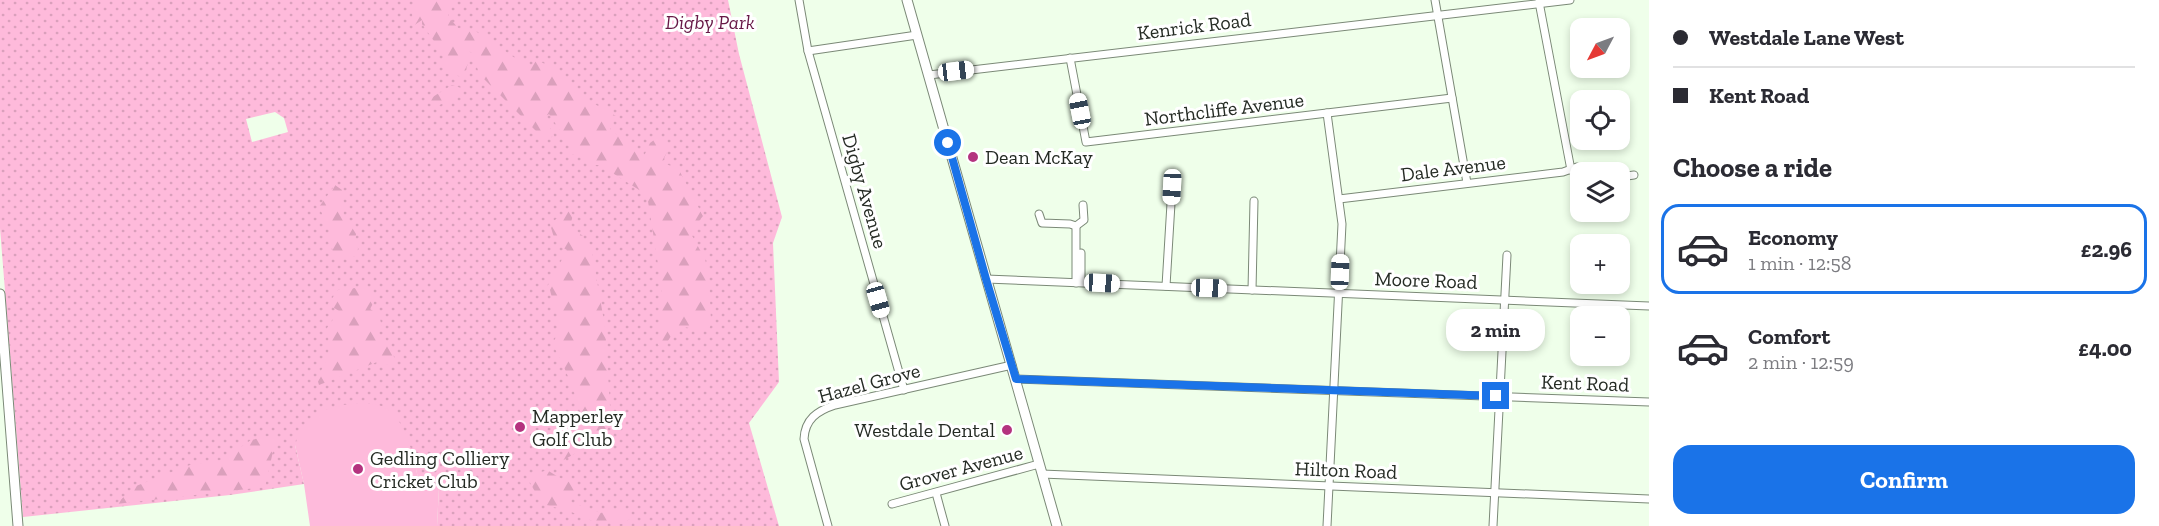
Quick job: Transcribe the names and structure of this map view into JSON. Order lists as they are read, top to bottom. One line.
{"streets":{"street":["Kenrick Road","Northcliffe Avenue","Dale Avenue","Digby Avenue","Moore Road","Hazel Grove","Kent Road","Grover Avenue","Hilton Road"]},"crossings":[["Kenrick Road","Northcliffe Avenue"],["Digby Avenue","Hazel Grove"],["Grover Avenue","Hilton Road"]],"parks":["Digby Park"],"places":["Dean McKay","Mapperley Golf Club","Westdale Dental","Gedling Colliery Cricket Club"],"north":"bottom left","page":{"banner":["Westdale Lane West","Kent Road"],"map_buttons":["+","−"],"heading":"Choose a ride","list":[{"name":"Economy","note":"1 min · 12:58","value":"£2.96"},{"name":"Comfort","note":"2 min · 12:59","value":"£4.00"}],"bubble":"2 min","buttons":"Confirm"}}
